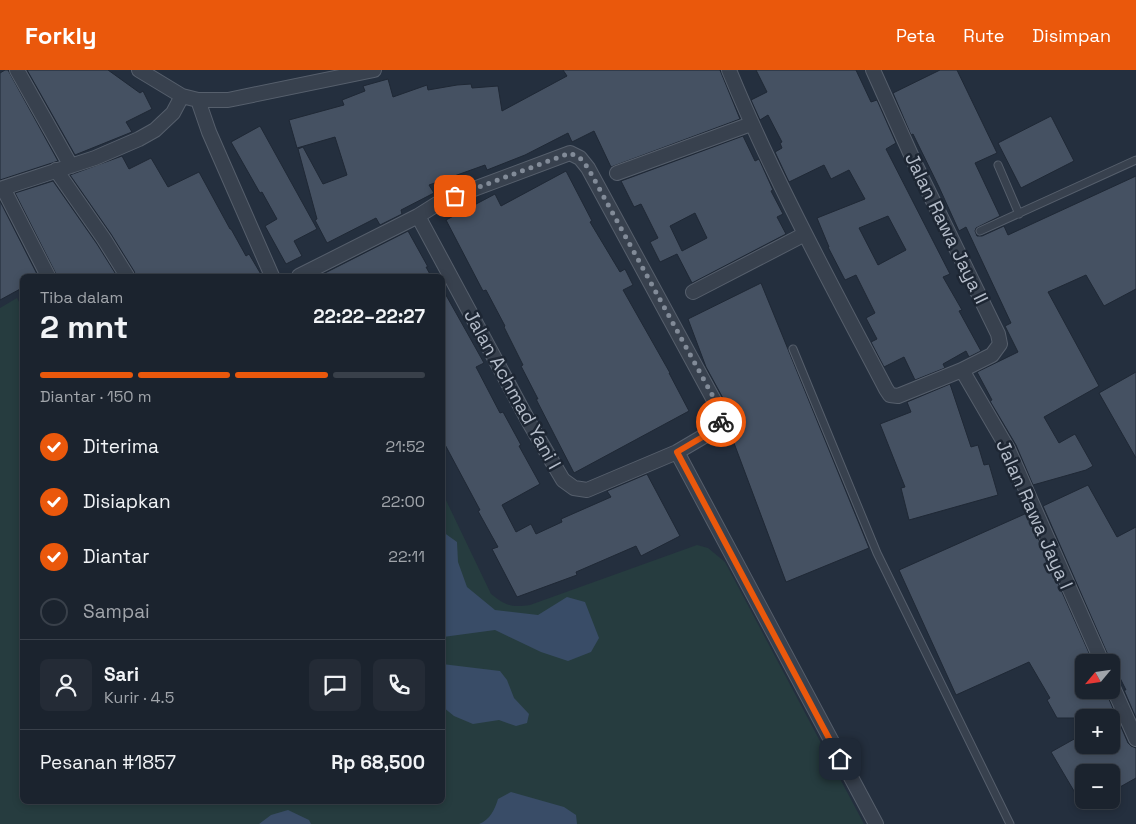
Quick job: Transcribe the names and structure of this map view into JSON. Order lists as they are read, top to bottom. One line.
{"streets":{"street":["Jalan Rawa Jaya II","Jalan Achmad Yani I","Jalan Rawa Jaya I"]},"crossings":[["Jalan Rawa Jaya II","Jalan Rawa Jaya I"]],"north":"bottom left","page":{"header":"Forkly","nav":["Peta","Rute","Disimpan"],"heading":["2 mnt","Tiba dalam","22:22–22:27"],"panel":["Sari","Kurir · 4.5","Pesanan #1857","Rp 68,500"],"bar":"Diantar · 150 m","list":[["Diterima","21:52"],["Disiapkan","22:00"],["Diantar","22:11"],"Sampai"],"map_buttons":["+","−"]}}
